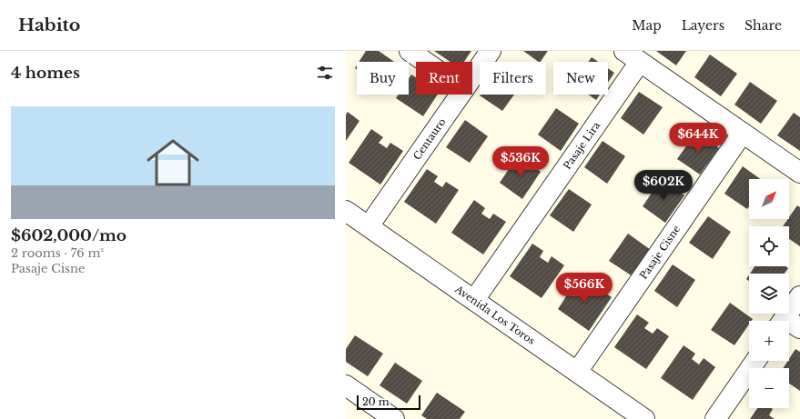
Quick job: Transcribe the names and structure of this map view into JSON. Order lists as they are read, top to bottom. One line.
{"streets":{"street":["Centauro","Pasaje Lira","Pasaje Cisne","Avenida Los Toros"]},"crossings":[["Centauro","Avenida Los Toros"],["Pasaje Lira","Avenida Los Toros"],["Pasaje Cisne","Avenida Los Toros"]],"scale_bar":"20 m","north":"top right","page":{"header":"Habito","nav":["Map","Layers","Share"],"heading":"4 homes","chip":["Buy","Rent","Filters","New"],"list":[{"name":"$602,000/mo","note":"2 rooms · 76 m² · Pasaje Cisne"}],"price":["$644K","$536K","$602K","$566K"],"map_buttons":["+","−"],"scale":"20 m"}}
